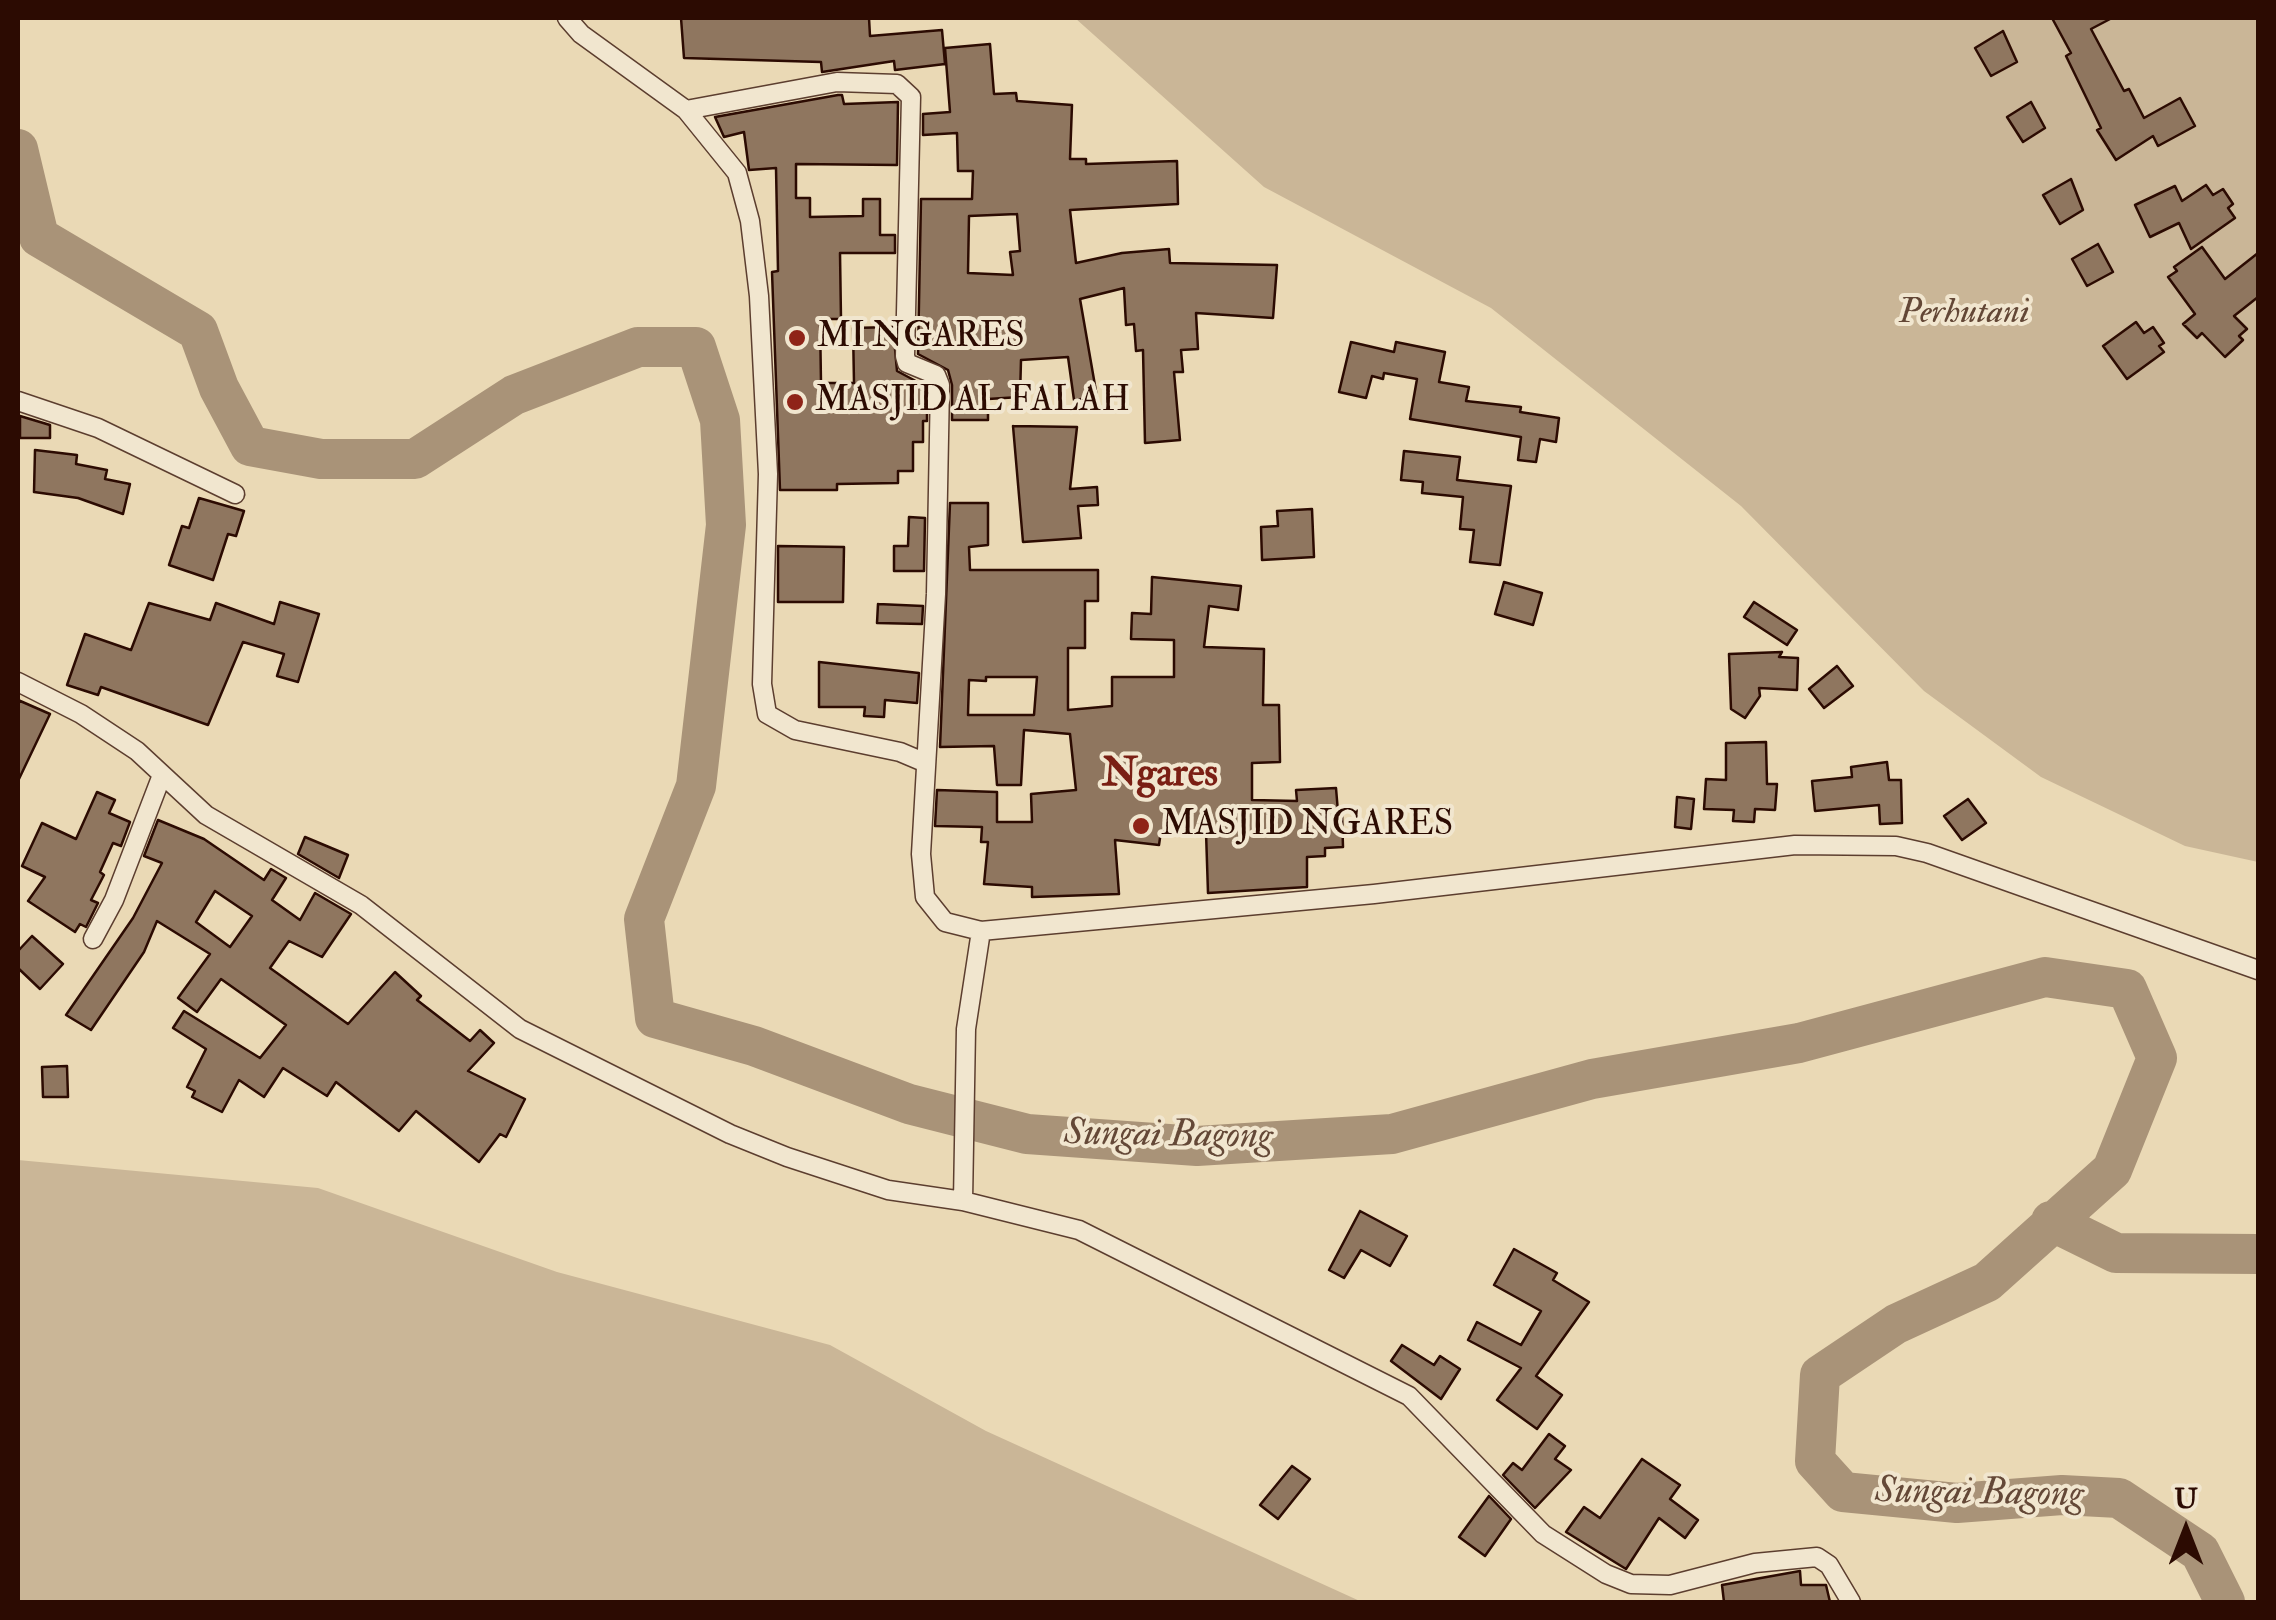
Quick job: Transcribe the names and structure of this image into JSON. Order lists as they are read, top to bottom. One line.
{"districts":["Ngares"],"water":["Sungai Bagong"],"parks":["Perhutani"],"places":["MI NGARES","MASJID AL FALAH","MASJID NGARES"],"north":"top"}
